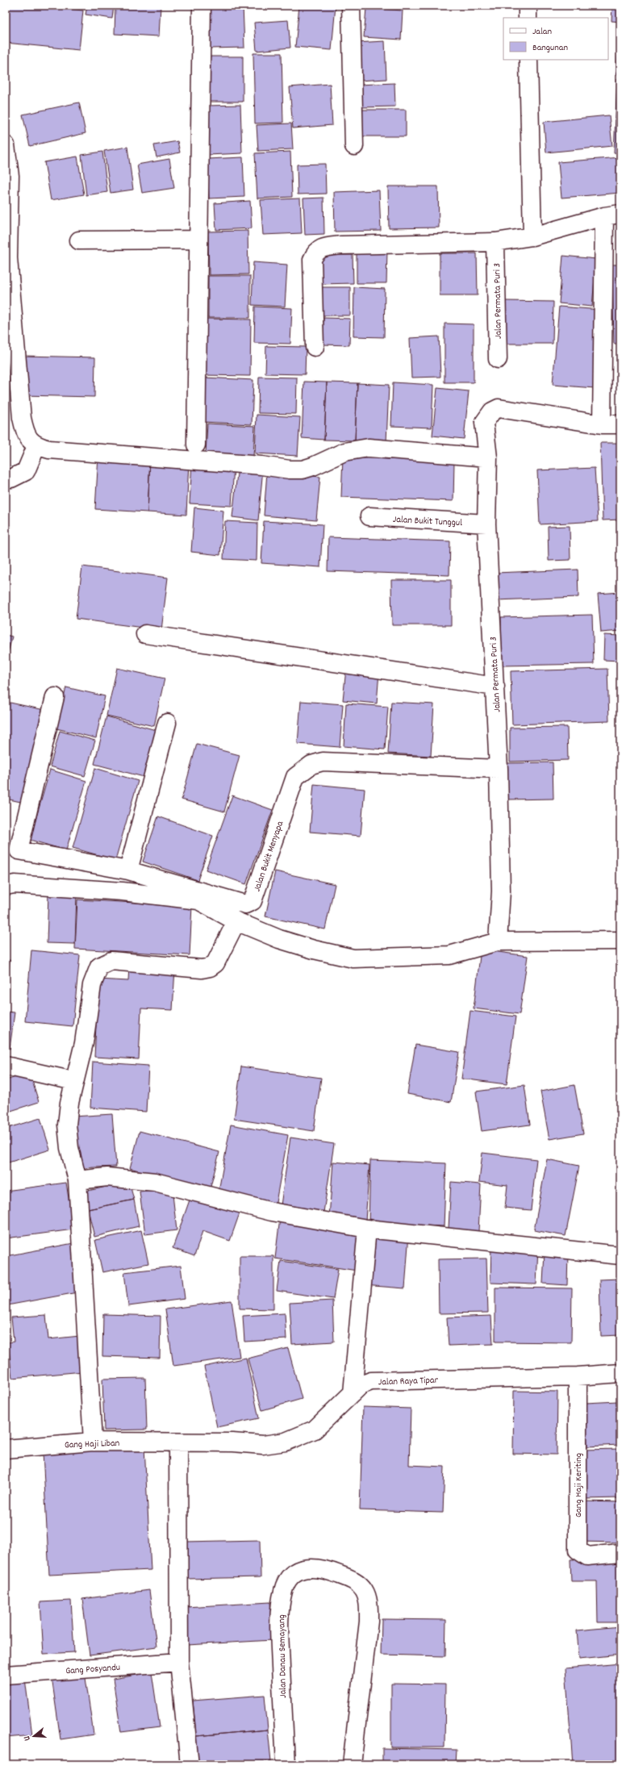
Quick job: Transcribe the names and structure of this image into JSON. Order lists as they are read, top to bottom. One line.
{"streets":{"street":["Jalan Permata Puri 3","Jalan Bukit Tunggul","Jalan Bukit Menyapa","Jalan Raya Tipar","Gang Haji Liban","Gang Haji Keriting","Jalan Danau Semayang","Gang Posyandu"]},"crossings":[["Jalan Permata Puri 3","Jalan Bukit Tunggul"],["Jalan Permata Puri 3","Jalan Bukit Menyapa"],["Jalan Raya Tipar","Gang Haji Liban"],["Jalan Raya Tipar","Gang Haji Keriting"]],"legend":["Jalan","Bangunan"],"north":"left"}
